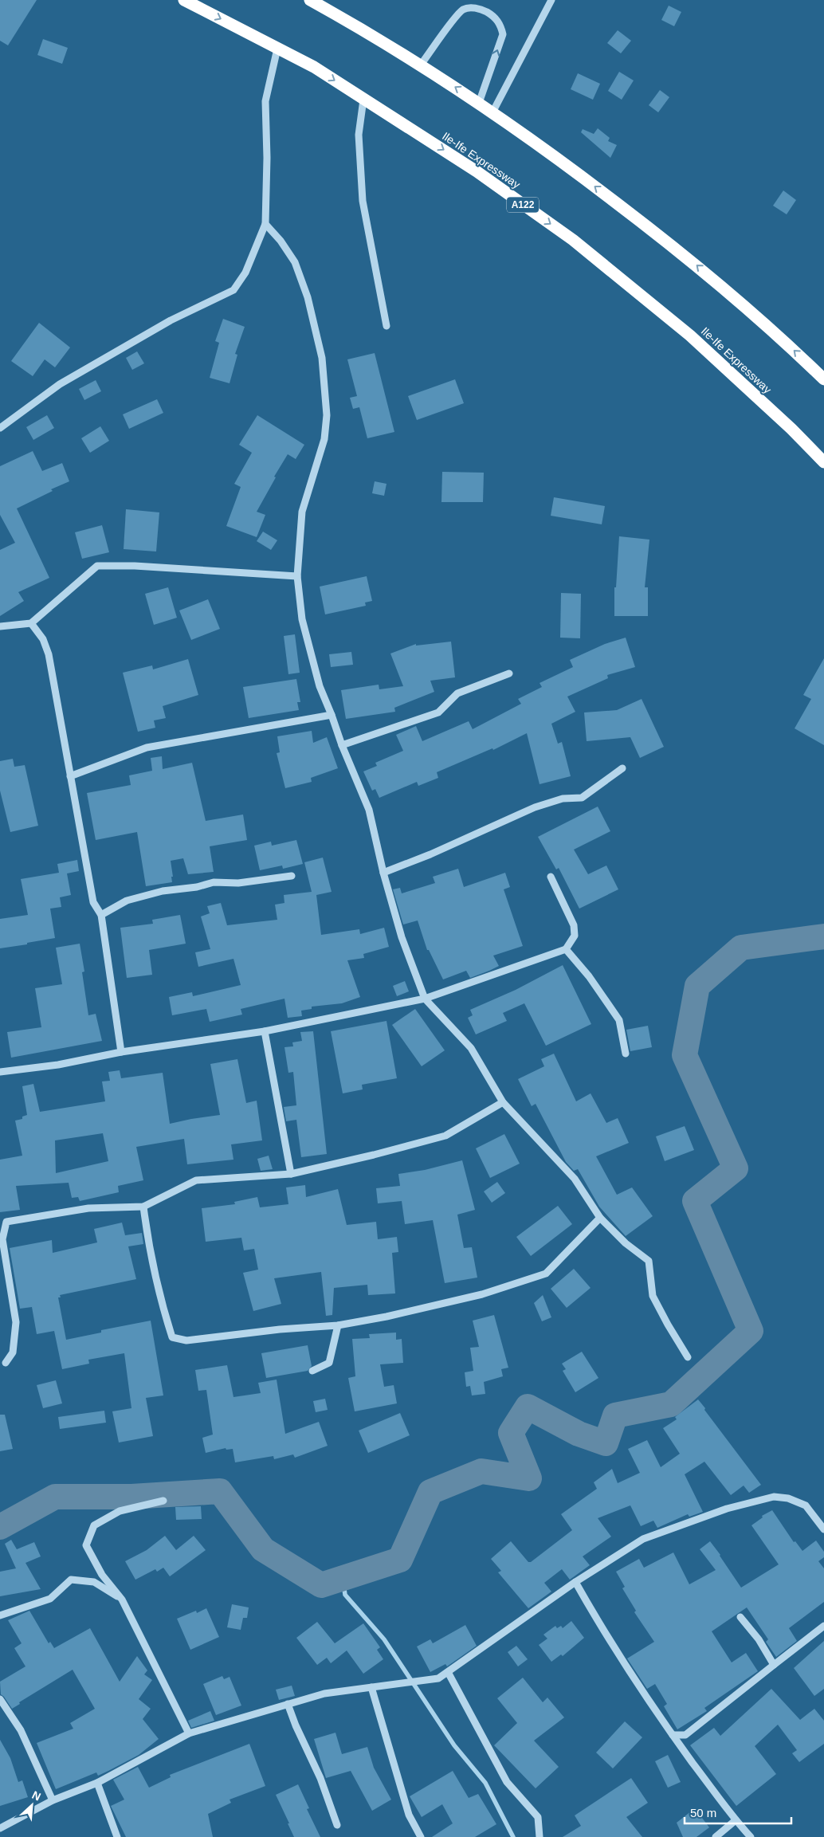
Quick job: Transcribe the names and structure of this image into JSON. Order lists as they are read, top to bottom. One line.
{"streets":{"highway":["Ile-Ife Expressway","A122"]},"scale_bar":"50 m","north":"top right"}
